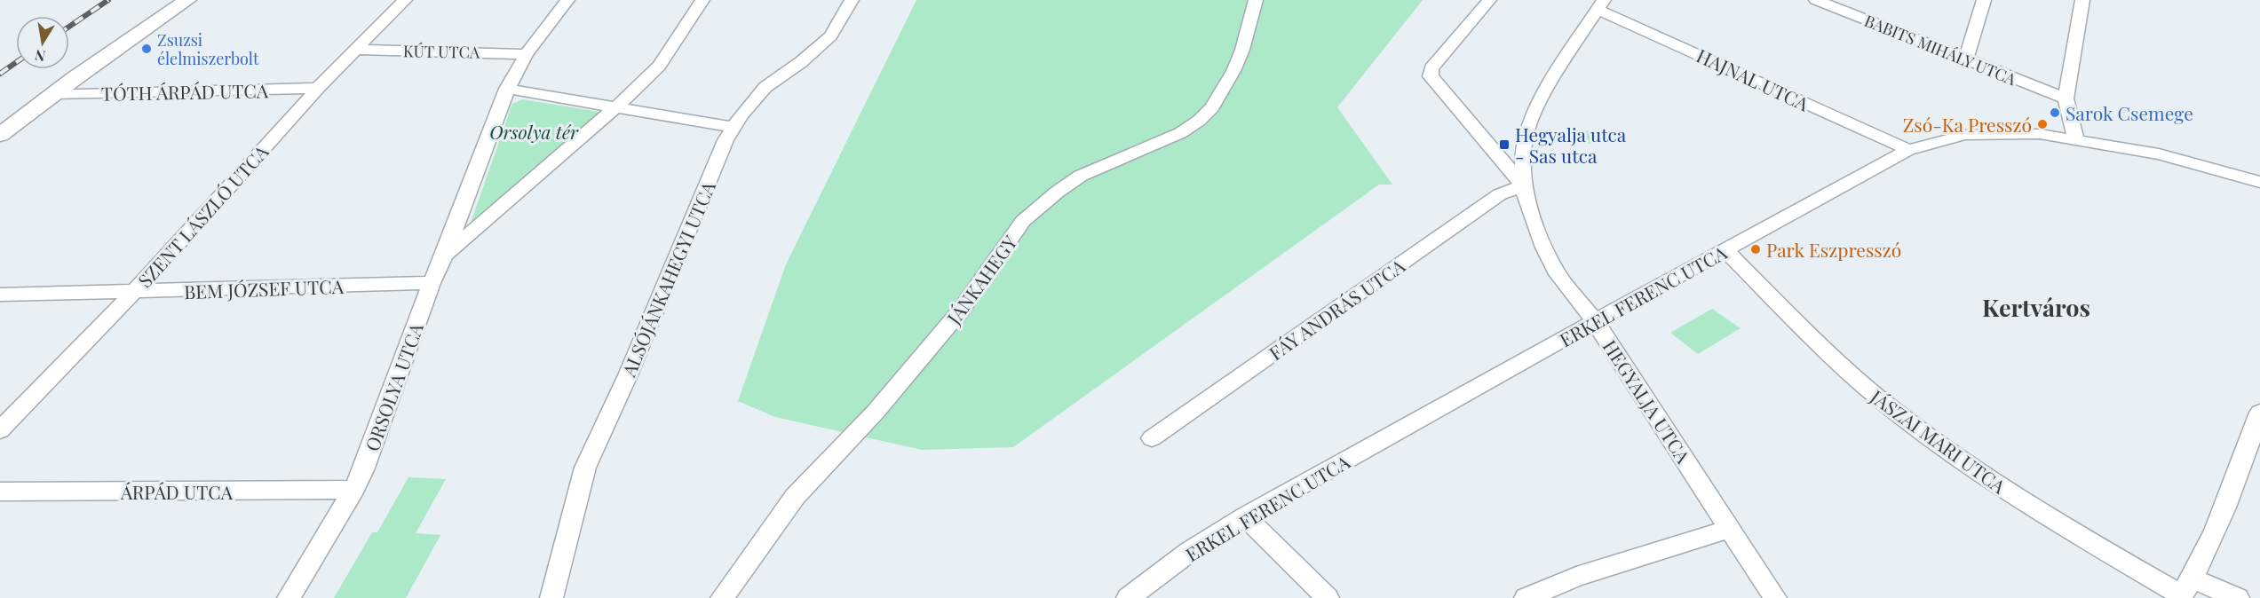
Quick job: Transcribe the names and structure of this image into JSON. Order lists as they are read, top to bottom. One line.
{"streets":{"street":["BABITS MIHÁLY UTCA","KÚT UTCA","HAJNAL UTCA","TÓTH ÁRPÁD UTCA","SZENT LÁSZLÓ UTCA","ALSÓJÁNKAHEGYI UTCA","JÁNKAHEGY","BEM JÓZSEF UTCA","ERKEL FERENC UTCA","FÁY ANDRÁS UTCA","ORSOLYA UTCA","HEGYALJA UTCA","JÁSZAI MARI UTCA","ÁRPÁD UTCA"]},"crossings":[["KÚT UTCA","SZENT LÁSZLÓ UTCA"],["HAJNAL UTCA","ERKEL FERENC UTCA"],["HAJNAL UTCA","HEGYALJA UTCA"],["TÓTH ÁRPÁD UTCA","SZENT LÁSZLÓ UTCA"],["SZENT LÁSZLÓ UTCA","BEM JÓZSEF UTCA"],["BEM JÓZSEF UTCA","ORSOLYA UTCA"],["ERKEL FERENC UTCA","HEGYALJA UTCA"],["ERKEL FERENC UTCA","JÁSZAI MARI UTCA"],["FÁY ANDRÁS UTCA","HEGYALJA UTCA"],["ORSOLYA UTCA","ÁRPÁD UTCA"]],"districts":["Kertváros"],"parks":["Orsolya tér"],"places":{"other":["Zsuzsi élelmiszerbolt","Sarok Csemege","Zsó-Ka Presszó","Park Eszpresszó"],"transit":["Hegyalja utca - Sas utca"]},"north":"bottom"}
